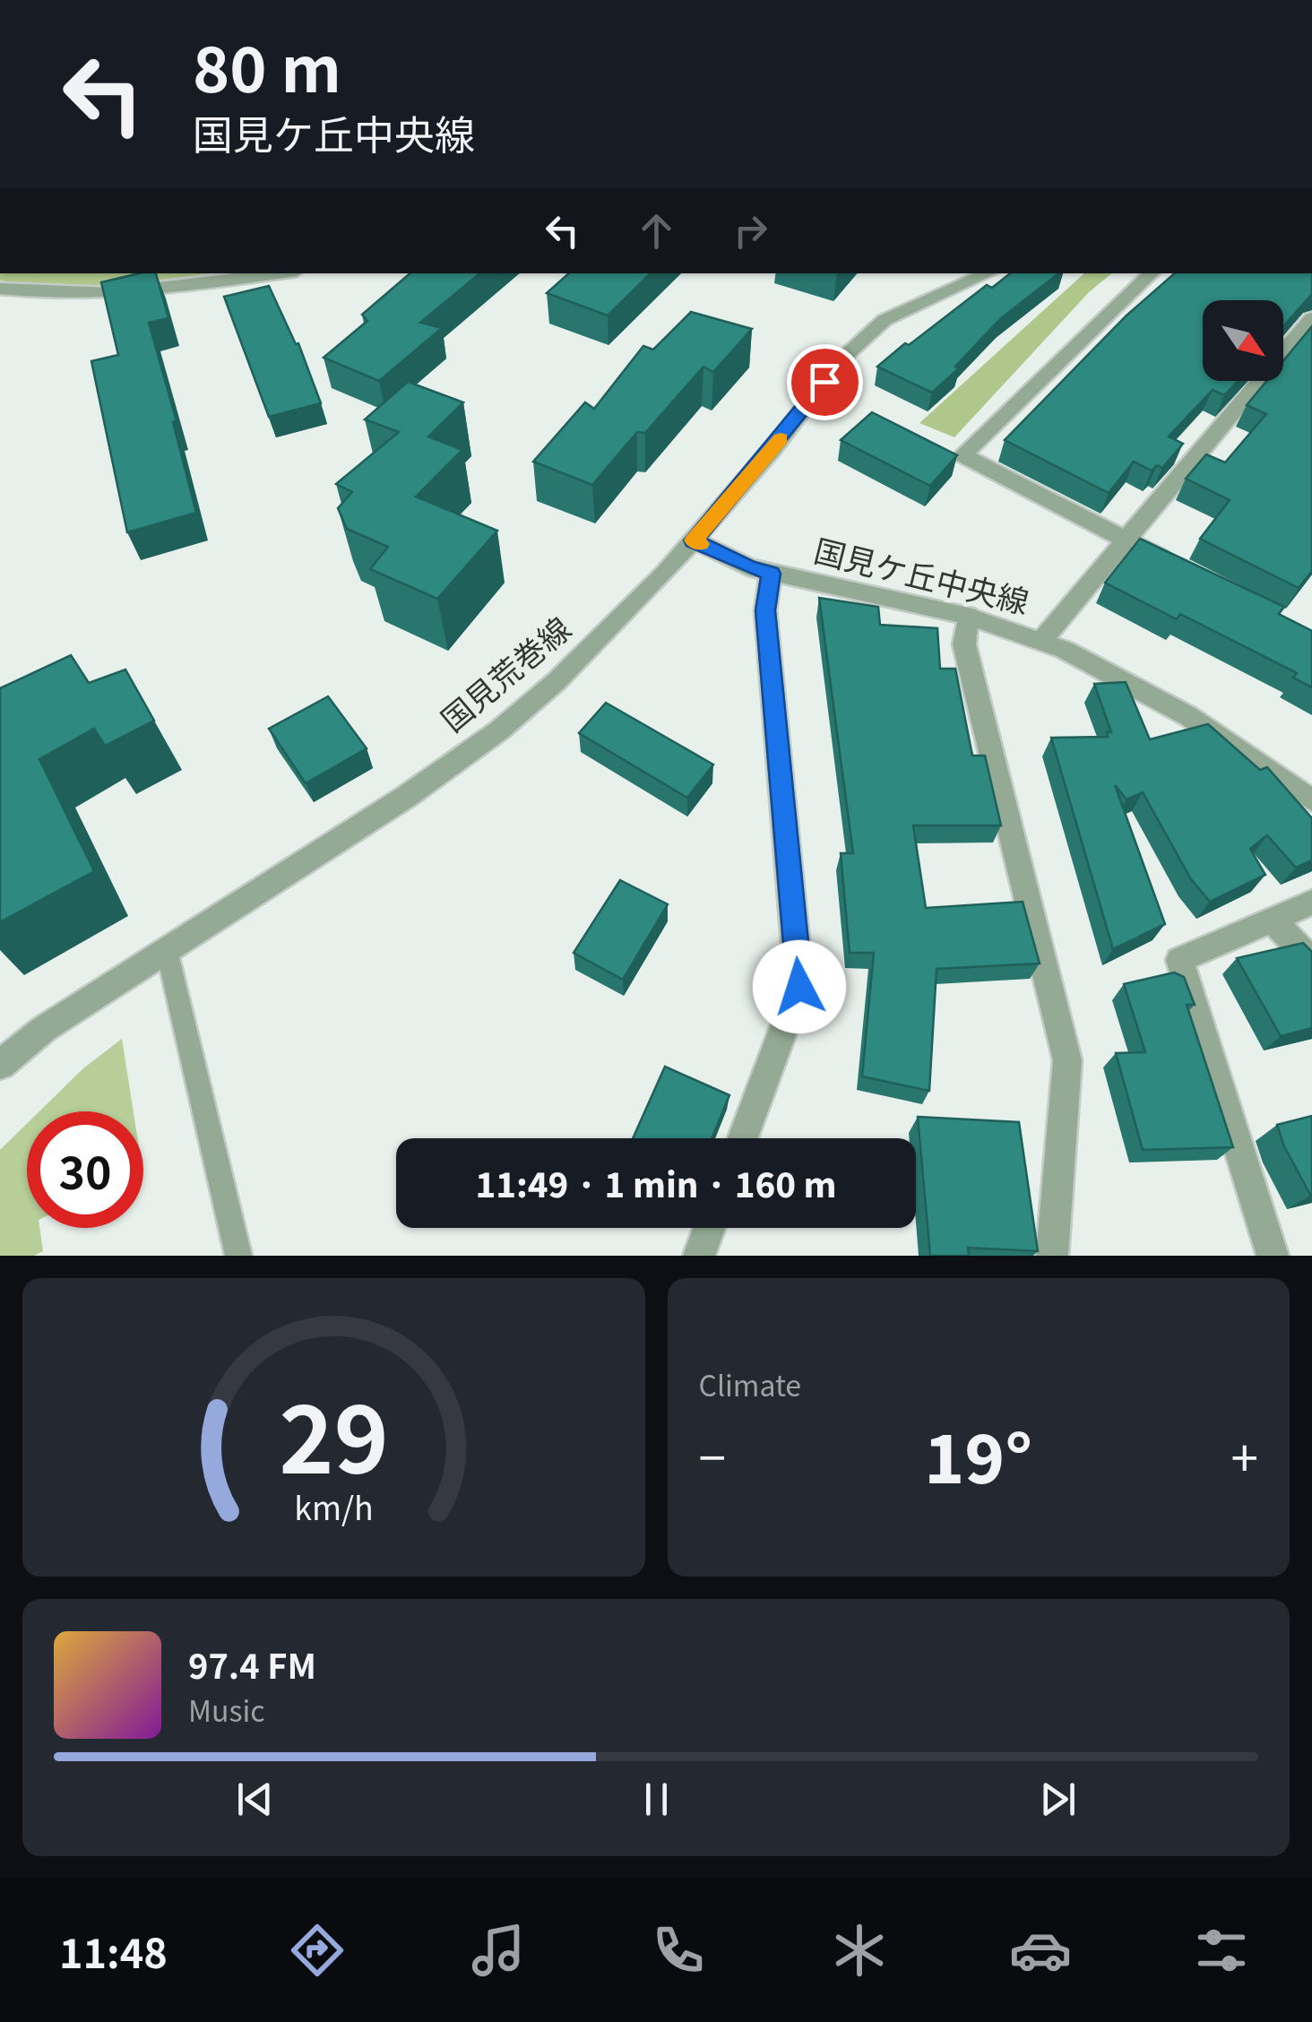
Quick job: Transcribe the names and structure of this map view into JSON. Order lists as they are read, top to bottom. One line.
{"streets":{"street":["国見ケ丘中央線","国見荒巻線"]},"crossings":[["国見ケ丘中央線","国見荒巻線"]],"north":"bottom right","page":{"turn":["80 m","国見ケ丘中央線"],"limit":"30","trip":"11:49 · 1 min · 160 m","tile":"Climate","heat":["−","19°","+"],"song":["97.4 FM","Music"],"tabs":"11:48","gauge":["29","km/h"]}}
